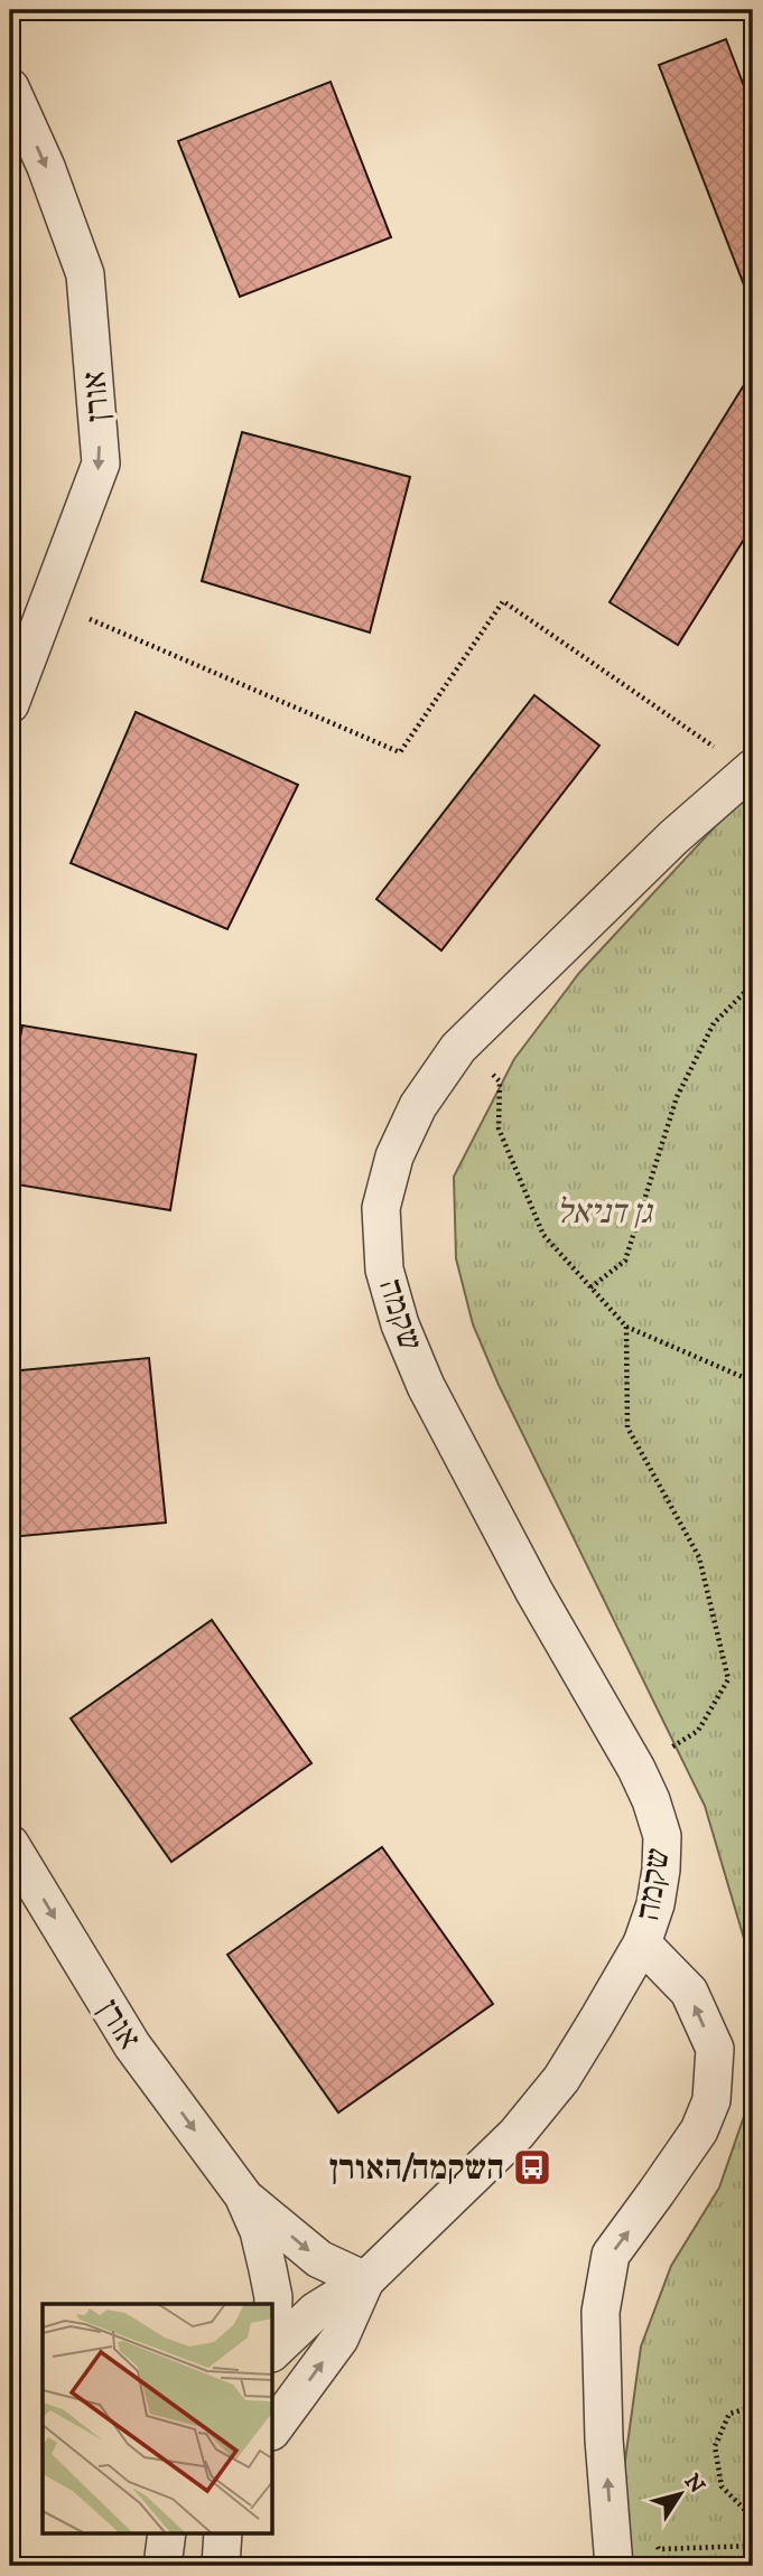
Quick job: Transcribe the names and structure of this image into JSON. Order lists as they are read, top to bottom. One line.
{"streets":{"street":["אורן","שקמה"]},"crossings":[["אורן","שקמה"]],"one_way":["אורן"],"parks":["גן דניאל"],"places":{"bus stop":["השקמה/האורן"]},"north":"top right"}
